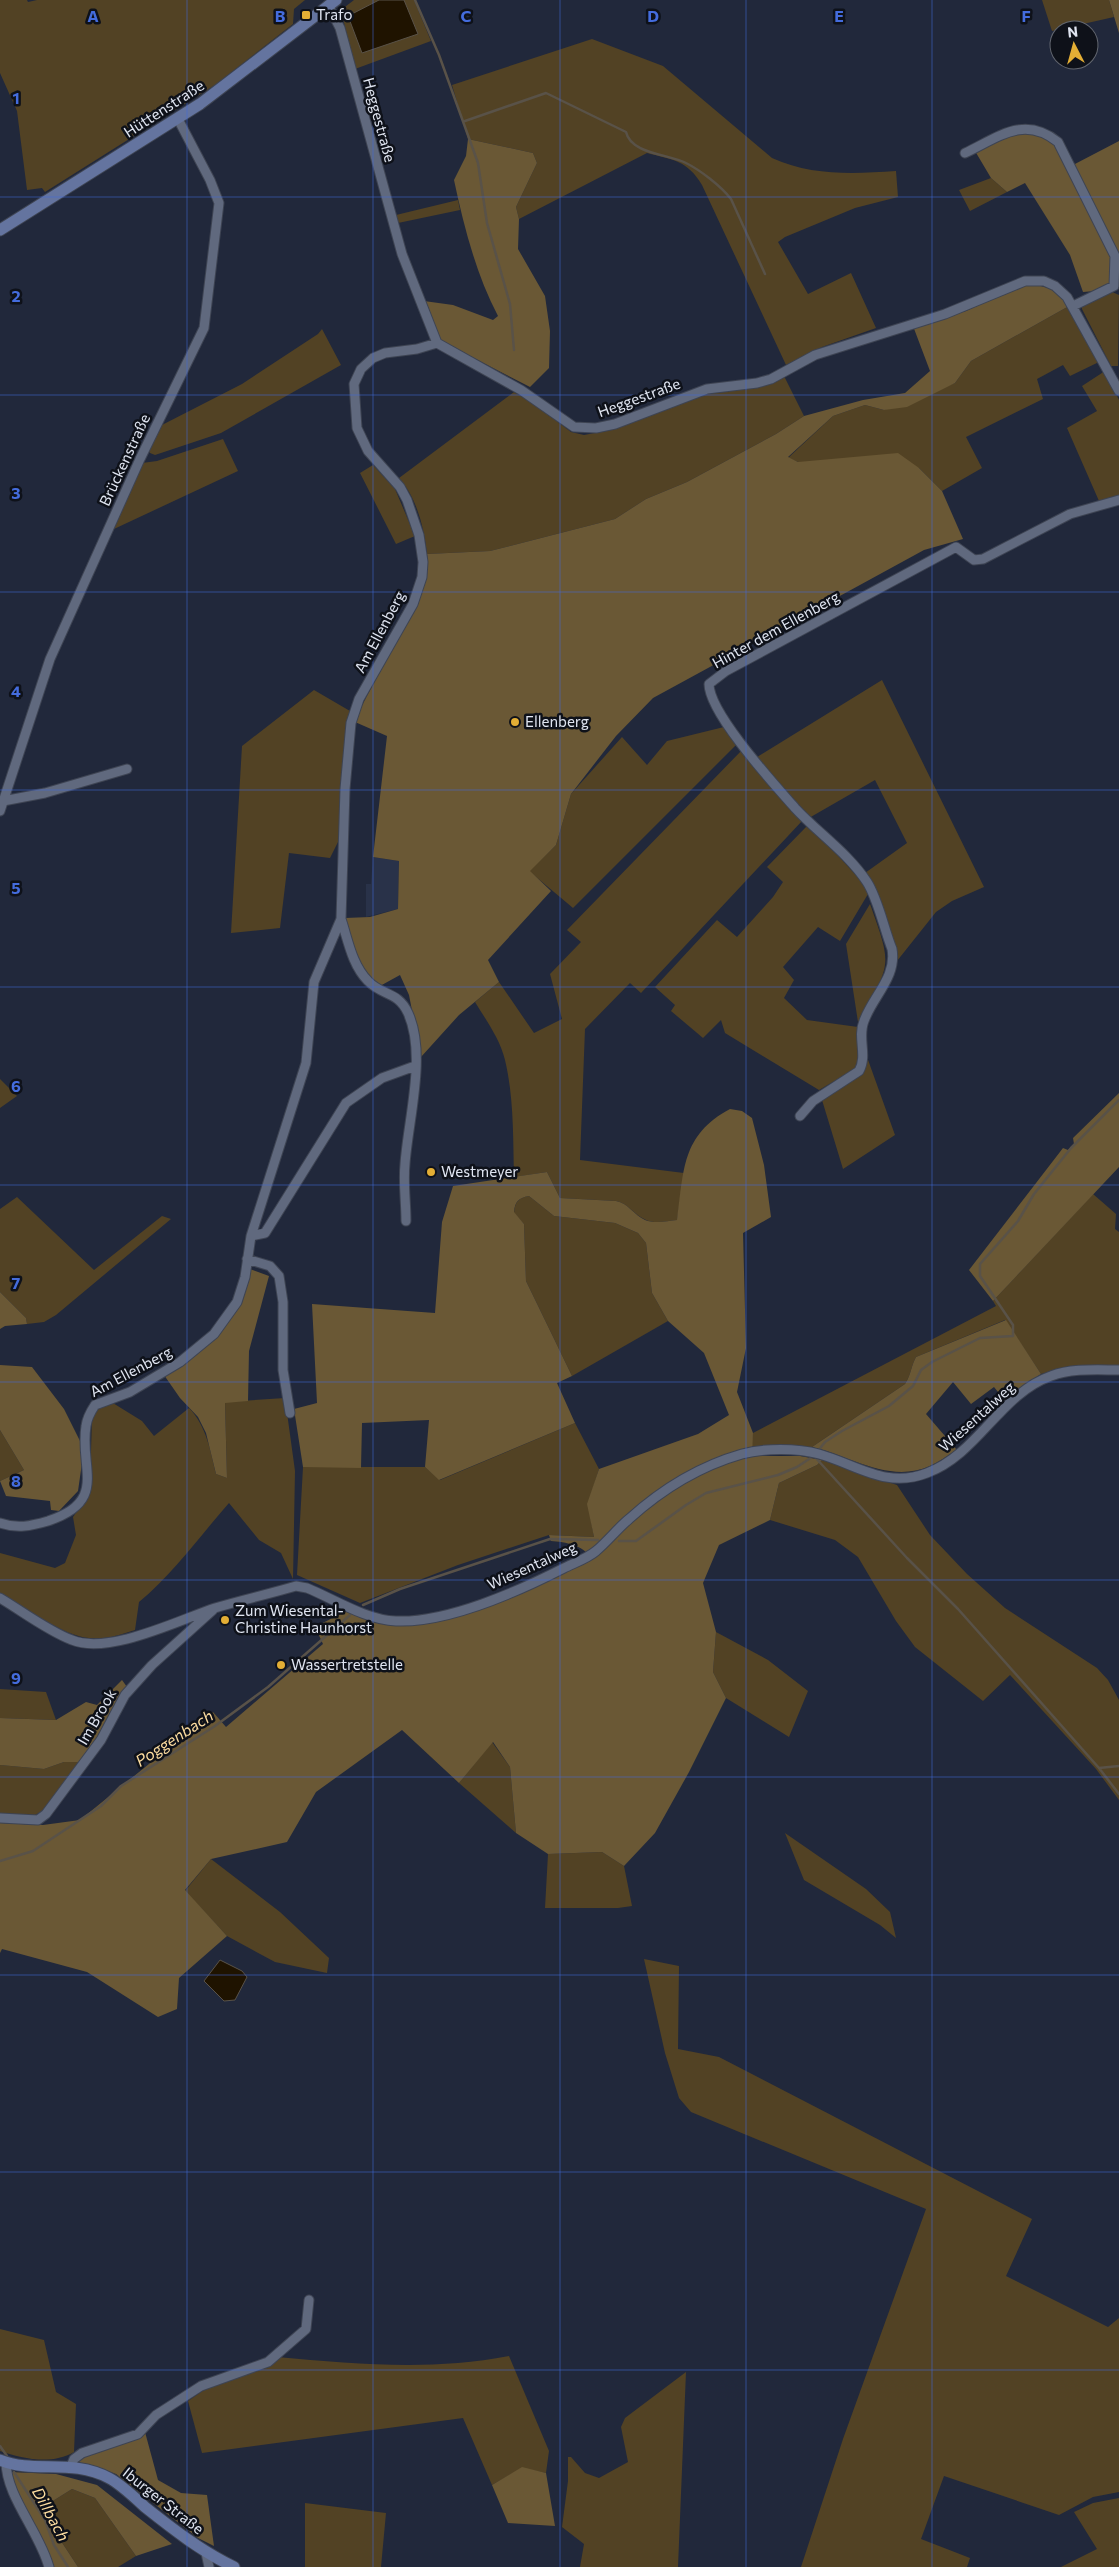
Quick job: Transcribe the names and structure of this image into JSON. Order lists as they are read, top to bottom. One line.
{"streets":{"main road":["Hüttenstraße","Iburger Straße"],"street":["Heggestraße","Brückenstraße","Hinter dem Ellenberg","Am Ellenberg","Wiesentalweg","Im Brook"]},"crossings":[["Hüttenstraße","Heggestraße"],["Hüttenstraße","Brückenstraße"],["Heggestraße","Am Ellenberg"],["Wiesentalweg","Im Brook"]],"water":["Poggenbach","Dillbach"],"places":{"transit":["Trafo"],"other":["Ellenberg","Westmeyer","Zum Wiesental- Christine Haunhorst","Wassertretstelle"]},"north":"top","grid":{"columns":["A","B","C","D","E","F"],"rows":["1","2","3","4","5","6","7","8","9"]}}
